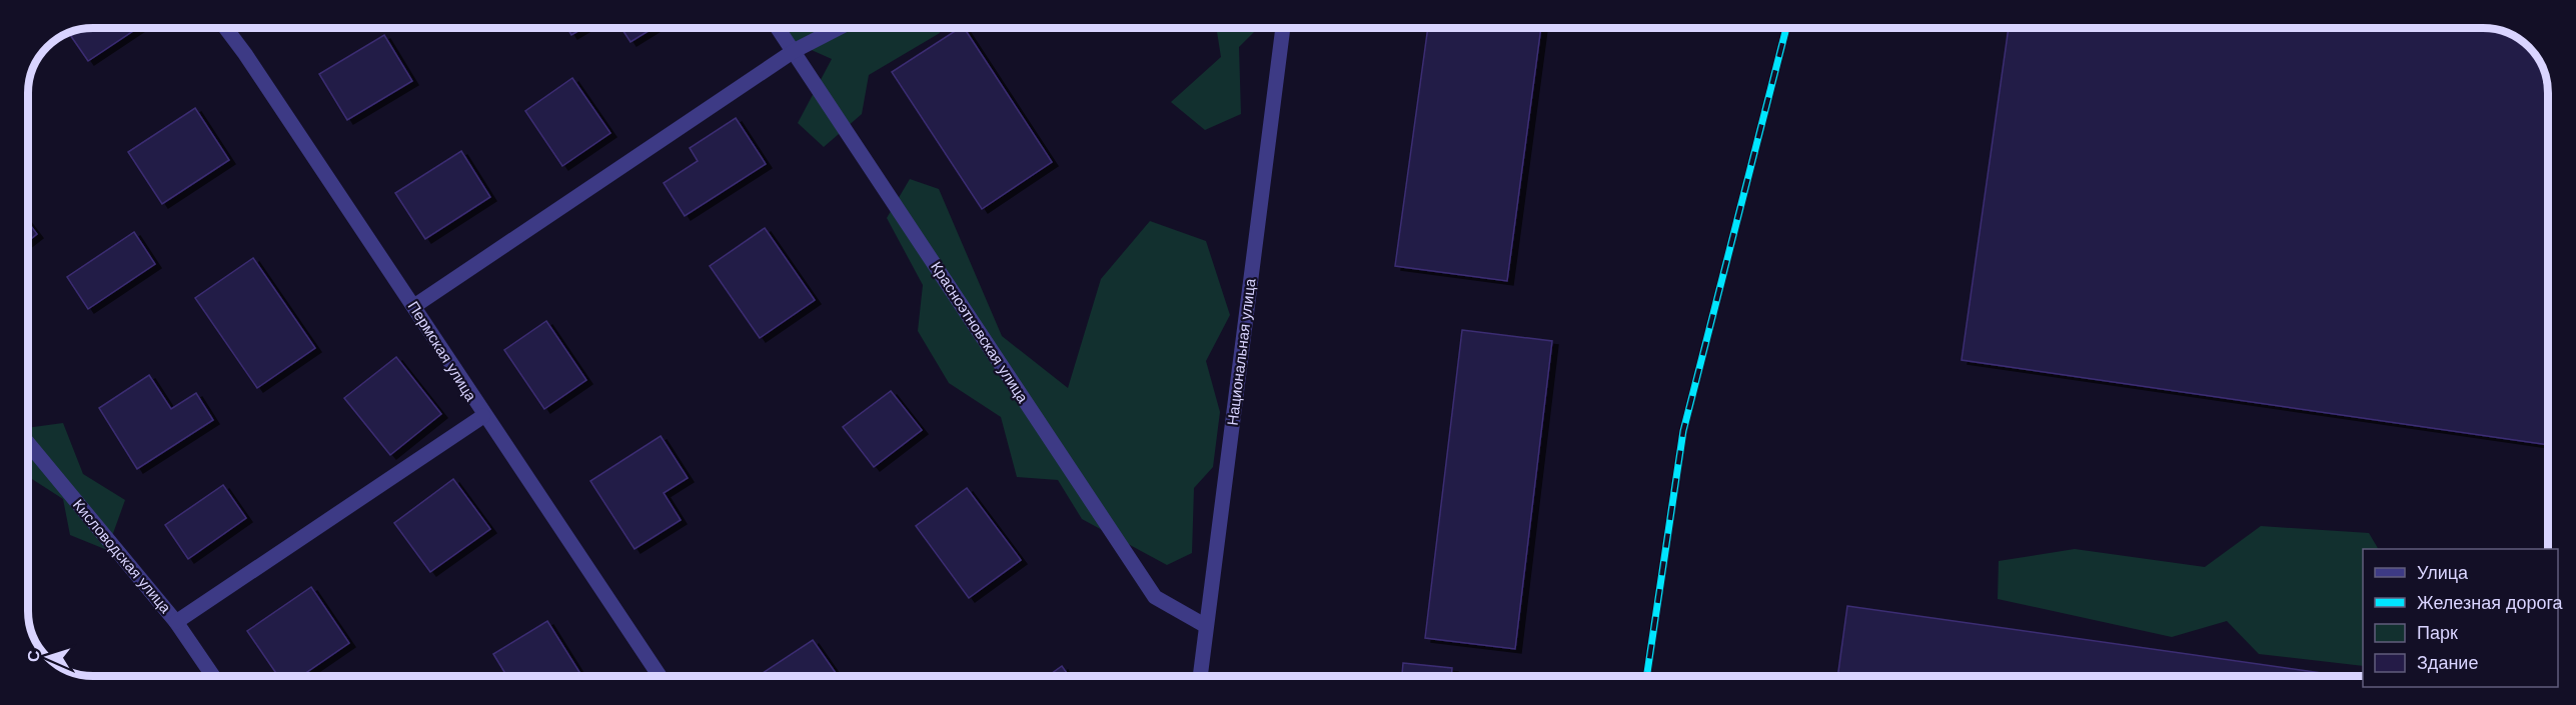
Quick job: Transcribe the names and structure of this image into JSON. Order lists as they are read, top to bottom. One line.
{"streets":{"street":["Красноэтновская улица","Пермская улица","Национальная улица","Кисловодская улица"]},"crossings":[["Красноэтновская улица","Национальная улица"]],"legend":["Улица","Железная дорога","Парк","Здание"],"north":"left"}
